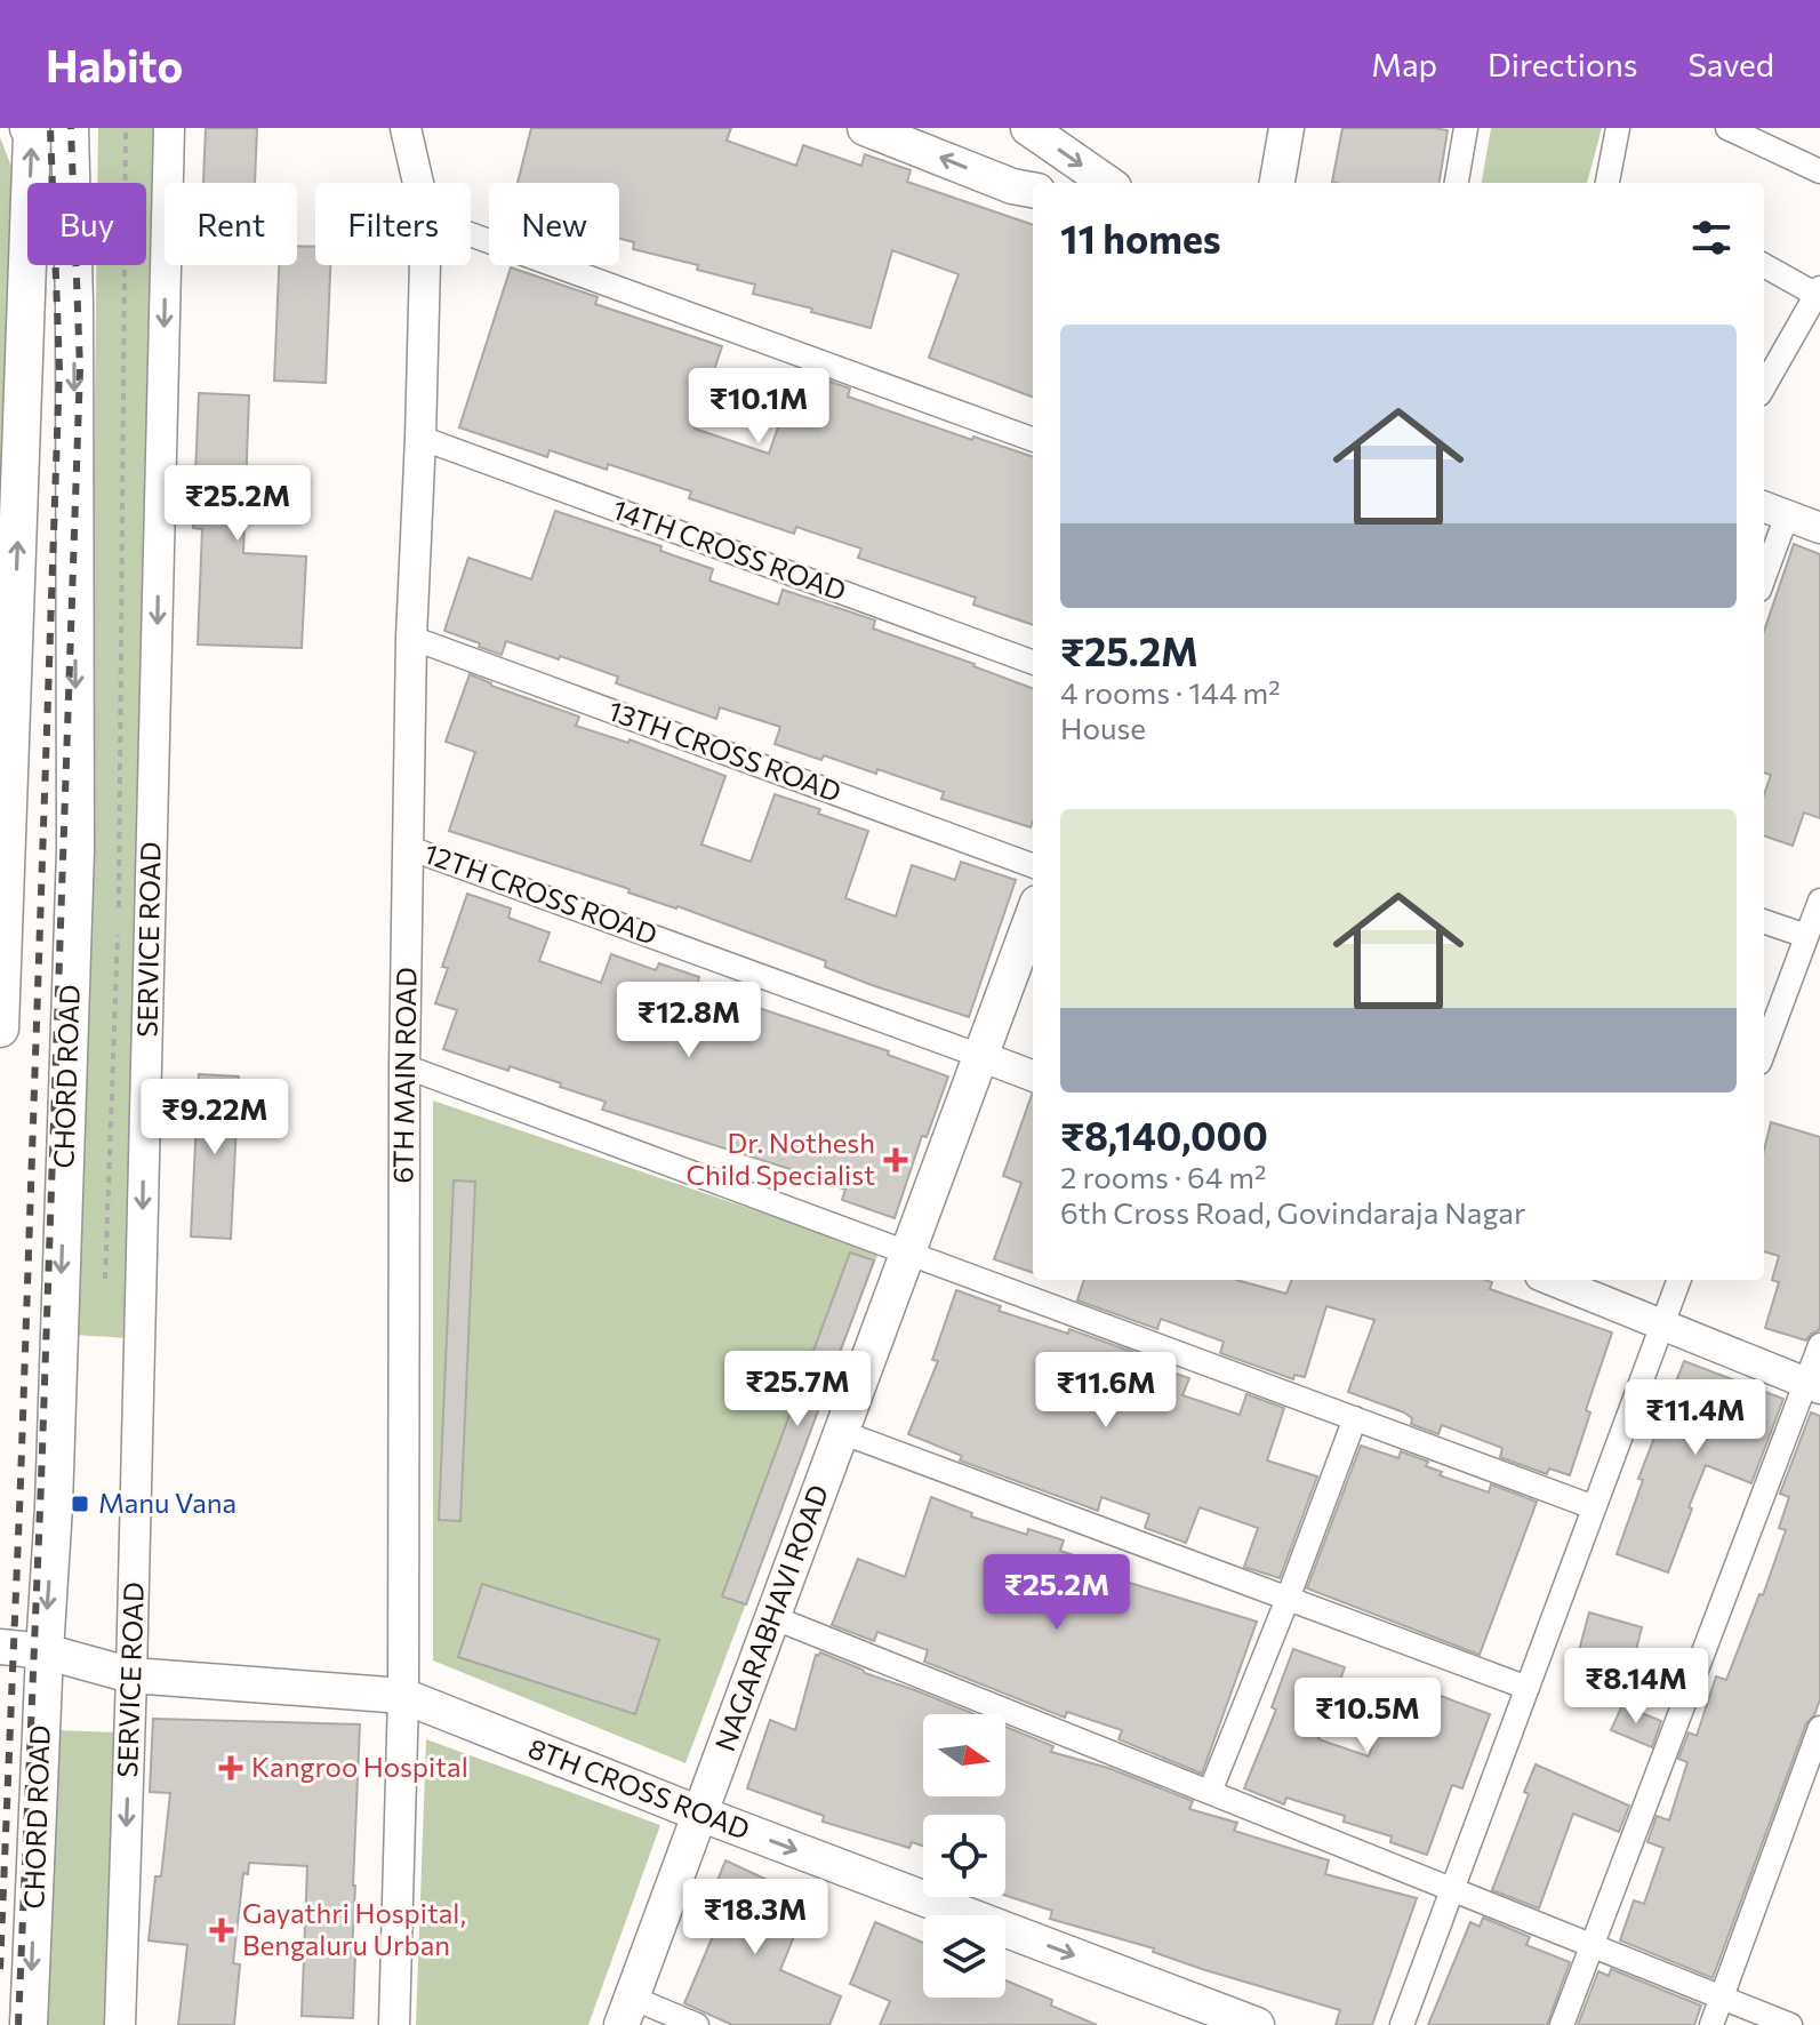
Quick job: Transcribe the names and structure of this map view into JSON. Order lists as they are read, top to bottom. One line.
{"streets":{"main road":["CHORD ROAD","NAGARABHAVI ROAD","8TH CROSS ROAD"],"street":["14TH CROSS ROAD","13TH CROSS ROAD","12TH CROSS ROAD","SERVICE ROAD","6TH MAIN ROAD"]},"crossings":[["14TH CROSS ROAD","6TH MAIN ROAD"],["13TH CROSS ROAD","6TH MAIN ROAD"],["12TH CROSS ROAD","6TH MAIN ROAD"],["12TH CROSS ROAD","NAGARABHAVI ROAD"],["SERVICE ROAD","8TH CROSS ROAD"],["6TH MAIN ROAD","8TH CROSS ROAD"],["CHORD ROAD","8TH CROSS ROAD"],["NAGARABHAVI ROAD","8TH CROSS ROAD"]],"one_way":["SERVICE ROAD","8TH CROSS ROAD"],"places":{"health":["Dr. Nothesh Child Specialist","Kangroo Hospital","Gayathri Hospital, Bengaluru Urban"],"transit":["Manu Vana"]},"north":"right","page":{"header":"Habito","nav":["Map","Directions","Saved"],"chip":["Buy","Rent","Filters","New"],"heading":"11 homes","list":[{"name":"₹25.2M","note":"4 rooms · 144 m² · House"},{"name":"₹8,140,000","note":"2 rooms · 64 m² · 6th Cross Road, Govindaraja Nagar"}],"price":["₹10.1M","₹25.2M","₹12.8M","₹9.22M","₹25.7M","₹11.6M","₹11.4M","₹25.2M","₹8.14M","₹10.5M","₹18.3M"]}}
